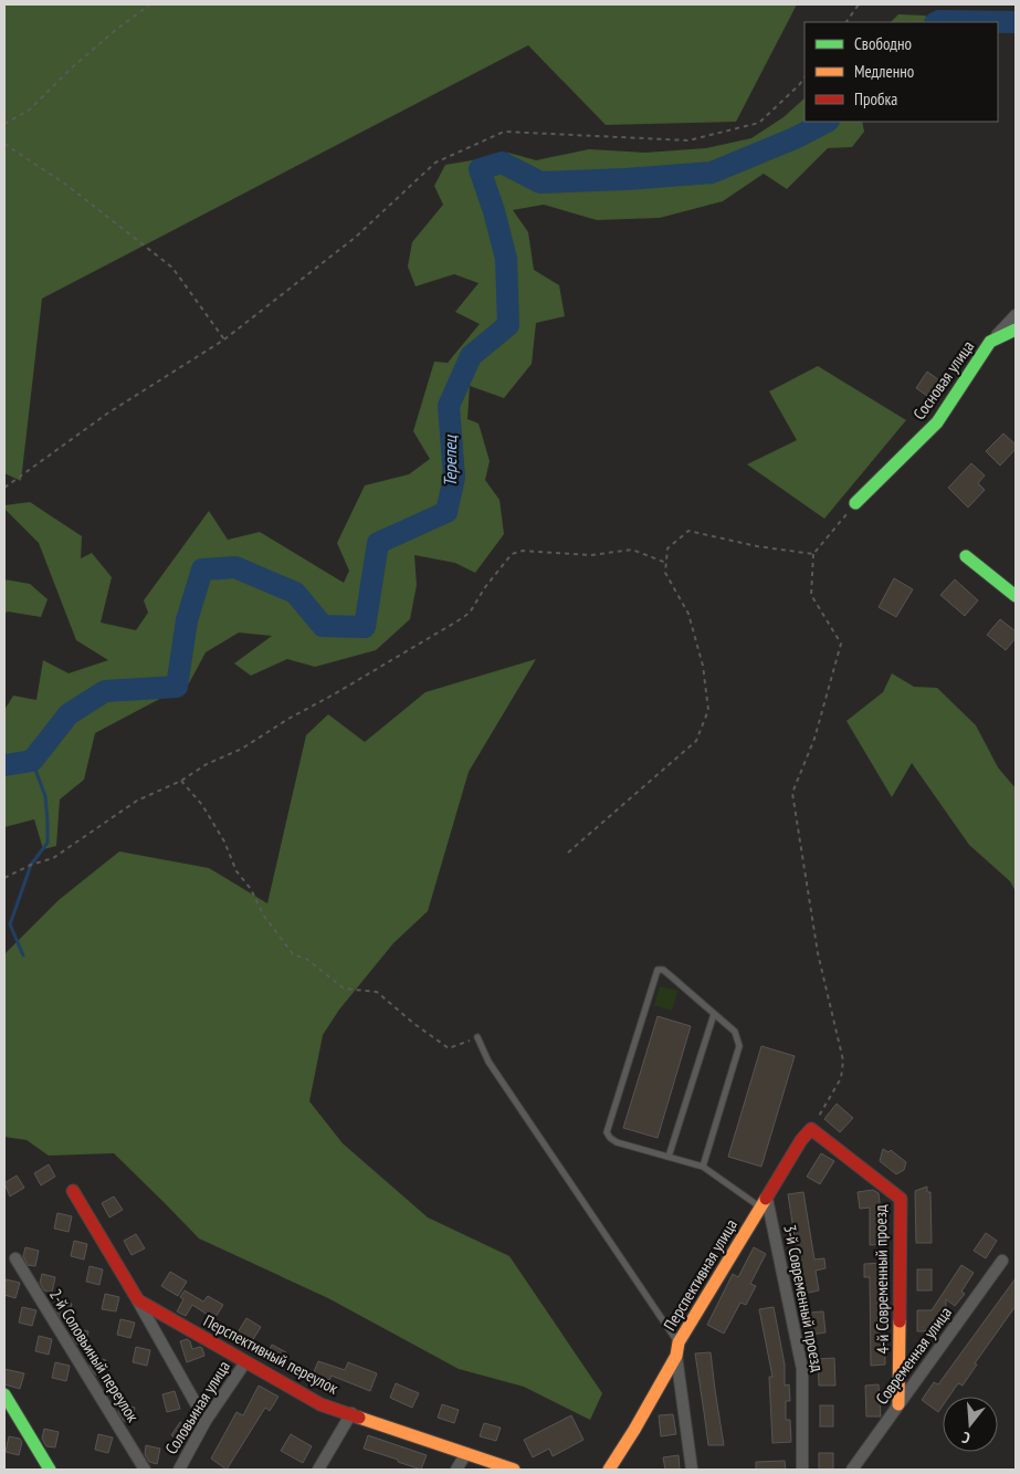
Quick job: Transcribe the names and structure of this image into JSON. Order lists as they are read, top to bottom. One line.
{"streets":{"street":["Сосновая улица","Перспективная улица","4-й Современный проезд","3-й Современный проезд","Перспективный переулок","2-й Соловьиный переулок","Современная улица","Соловьиная улица"]},"crossings":[["Перспективная улица","4-й Современный проезд"],["Перспективная улица","3-й Современный проезд"],["4-й Современный проезд","Современная улица"],["Перспективный переулок","Соловьиная улица"]],"water":["Терепец"],"legend":["Свободно","Медленно","Пробка"],"north":"bottom"}
